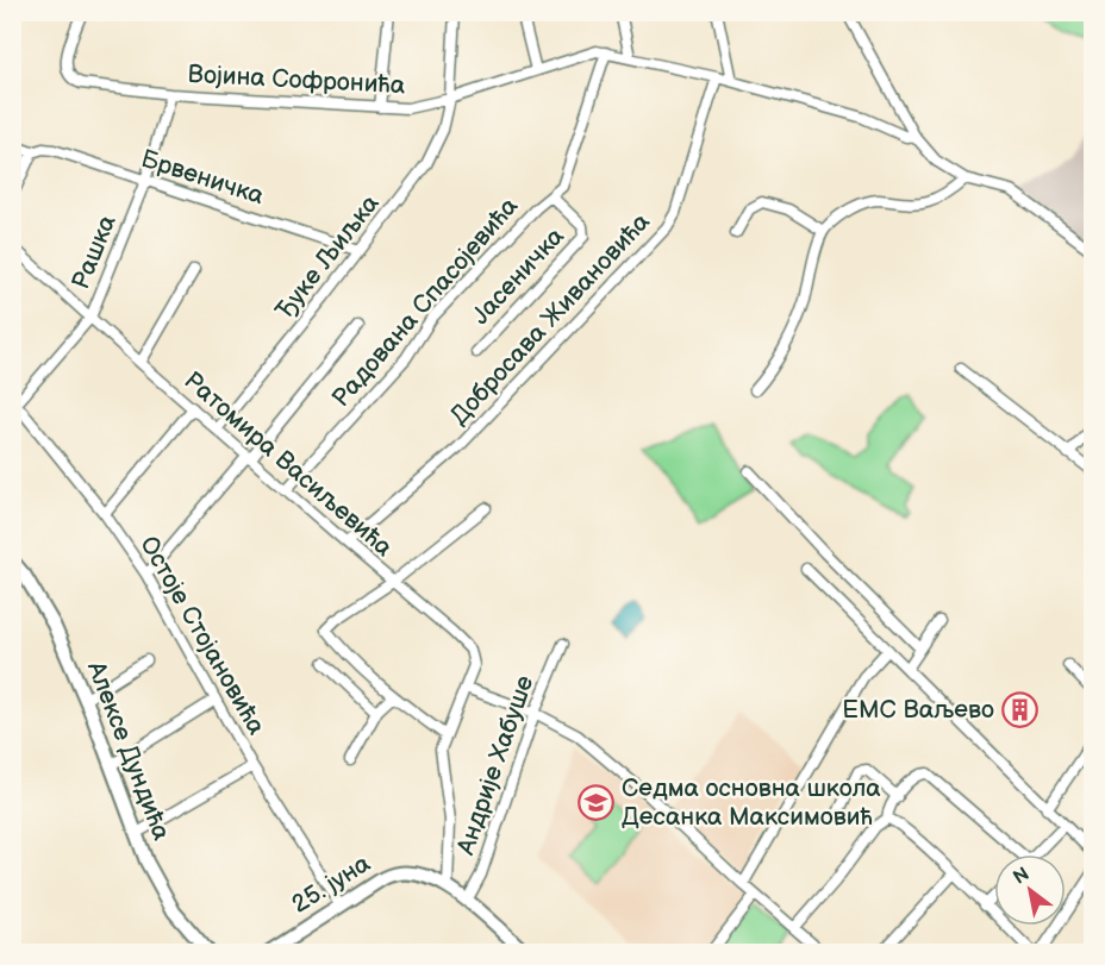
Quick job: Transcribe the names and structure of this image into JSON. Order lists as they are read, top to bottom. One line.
{"streets":{"street":["Војина Софронића","Брвеничка","Рашка","Ђуке Љиљка","Јасеничка","Радована Спасојевића","Добросава Живановића","Ратомира Васиљевића","Остоје Стојановића","Алексе Дундића","Андрије Хабуше","25. јуна"]},"crossings":[["Војина Софронића","Рашка"],["Војина Софронића","Ђуке Љиљка"],["Војина Софронића","Радована Спасојевића"],["Војина Софронића","Добросава Живановића"],["Брвеничка","Рашка"],["Брвеничка","Ђуке Љиљка"],["Рашка","Ратомира Васиљевића"],["Рашка","Остоје Стојановића"],["Ђуке Љиљка","Ратомира Васиљевића"],["Јасеничка","Радована Спасојевића"],["Радована Спасојевића","Ратомира Васиљевића"],["Добросава Живановића","Ратомира Васиљевића"],["Ратомира Васиљевића","25. јуна"],["Остоје Стојановића","25. јуна"],["Андрије Хабуше","25. јуна"]],"places":{"building":["ЕМС Ваљево"],"school or university":["Седма основна школа Десанка Максимовић"]},"north":"top left"}
